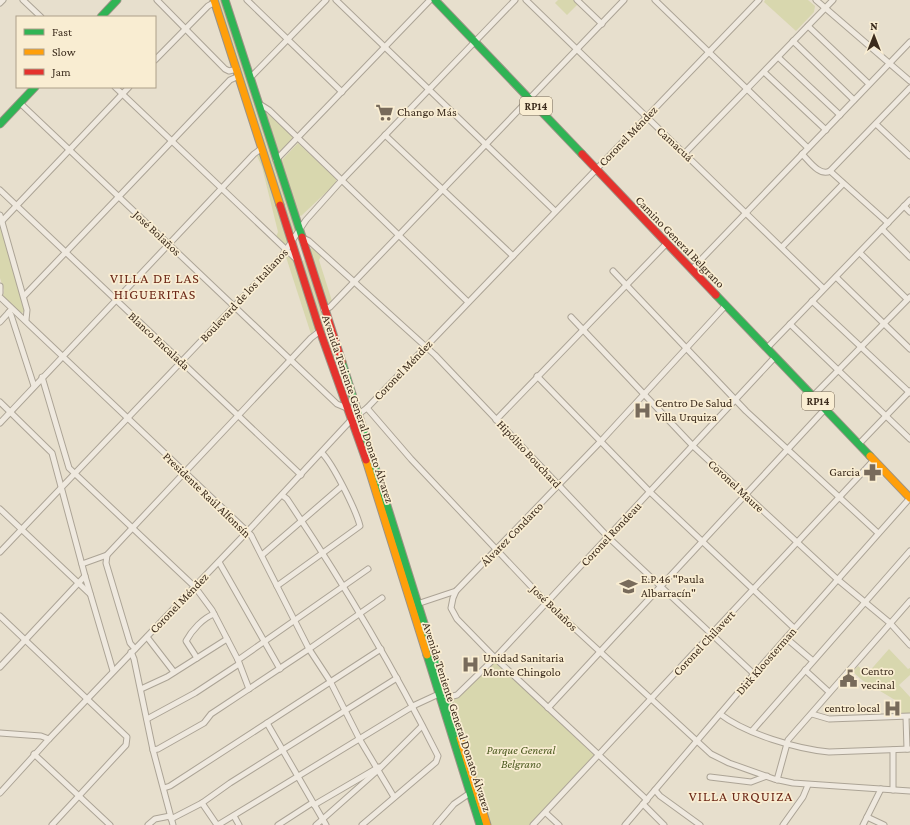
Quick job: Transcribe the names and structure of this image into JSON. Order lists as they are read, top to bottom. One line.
{"streets":{"main road":["RP14","Camino General Belgrano","Avenida Teniente General Donato Álvarez"],"street":["Coronel Méndez","Camacuá","José Bolaños","Boulevard de los Italianos","Blanco Encalada","Hipólito Bouchard","Coronel Maure","Presidente Raúl Alfonsín","Álvarez Condarco","Coronel Rondeau","Coronel Chilavert","Dirk Kloosterman"]},"crossings":[["Coronel Méndez","Camacuá"],["Coronel Méndez","José Bolaños"],["Coronel Méndez","Camino General Belgrano"],["Coronel Méndez","Blanco Encalada"],["Coronel Méndez","Avenida Teniente General Donato Álvarez"],["Coronel Méndez","Hipólito Bouchard"],["Coronel Méndez","Presidente Raúl Alfonsín"],["José Bolaños","Boulevard de los Italianos"],["José Bolaños","Avenida Teniente General Donato Álvarez"],["José Bolaños","Álvarez Condarco"],["José Bolaños","Coronel Rondeau"],["José Bolaños","Coronel Chilavert"],["José Bolaños","Dirk Kloosterman"],["Camino General Belgrano","Boulevard de los Italianos"],["Camino General Belgrano","Álvarez Condarco"],["Camino General Belgrano","Coronel Rondeau"],["Camino General Belgrano","Coronel Chilavert"],["Camino General Belgrano","Dirk Kloosterman"],["Boulevard de los Italianos","Blanco Encalada"],["Boulevard de los Italianos","Avenida Teniente General Donato Álvarez"],["Boulevard de los Italianos","Hipólito Bouchard"],["Boulevard de los Italianos","Presidente Raúl Alfonsín"],["Avenida Teniente General Donato Álvarez","Hipólito Bouchard"],["Avenida Teniente General Donato Álvarez","Álvarez Condarco"],["Avenida Teniente General Donato Álvarez","Coronel Rondeau"],["Hipólito Bouchard","Álvarez Condarco"],["Hipólito Bouchard","Coronel Rondeau"],["Hipólito Bouchard","Coronel Chilavert"],["Hipólito Bouchard","Dirk Kloosterman"],["Coronel Maure","Álvarez Condarco"],["Coronel Maure","Coronel Rondeau"],["Coronel Maure","Coronel Chilavert"],["Coronel Maure","Dirk Kloosterman"],["Presidente Raúl Alfonsín","Coronel Rondeau"]],"districts":["VILLA DE LAS HIGUERITAS","VILLA URQUIZA"],"parks":["Parque General Belgrano"],"places":{"supermarket":["Chango Más"],"hospital":["Centro De Salud Villa Urquiza","Unidad Sanitaria Monte Chingolo","centro local"],"pharmacy":["Garcia"],"school or university":["E.P.46 \"Paula Albarracín\""],"public building":["Centro vecinal"]},"legend":["Fast","Slow","Jam"],"north":"top"}
